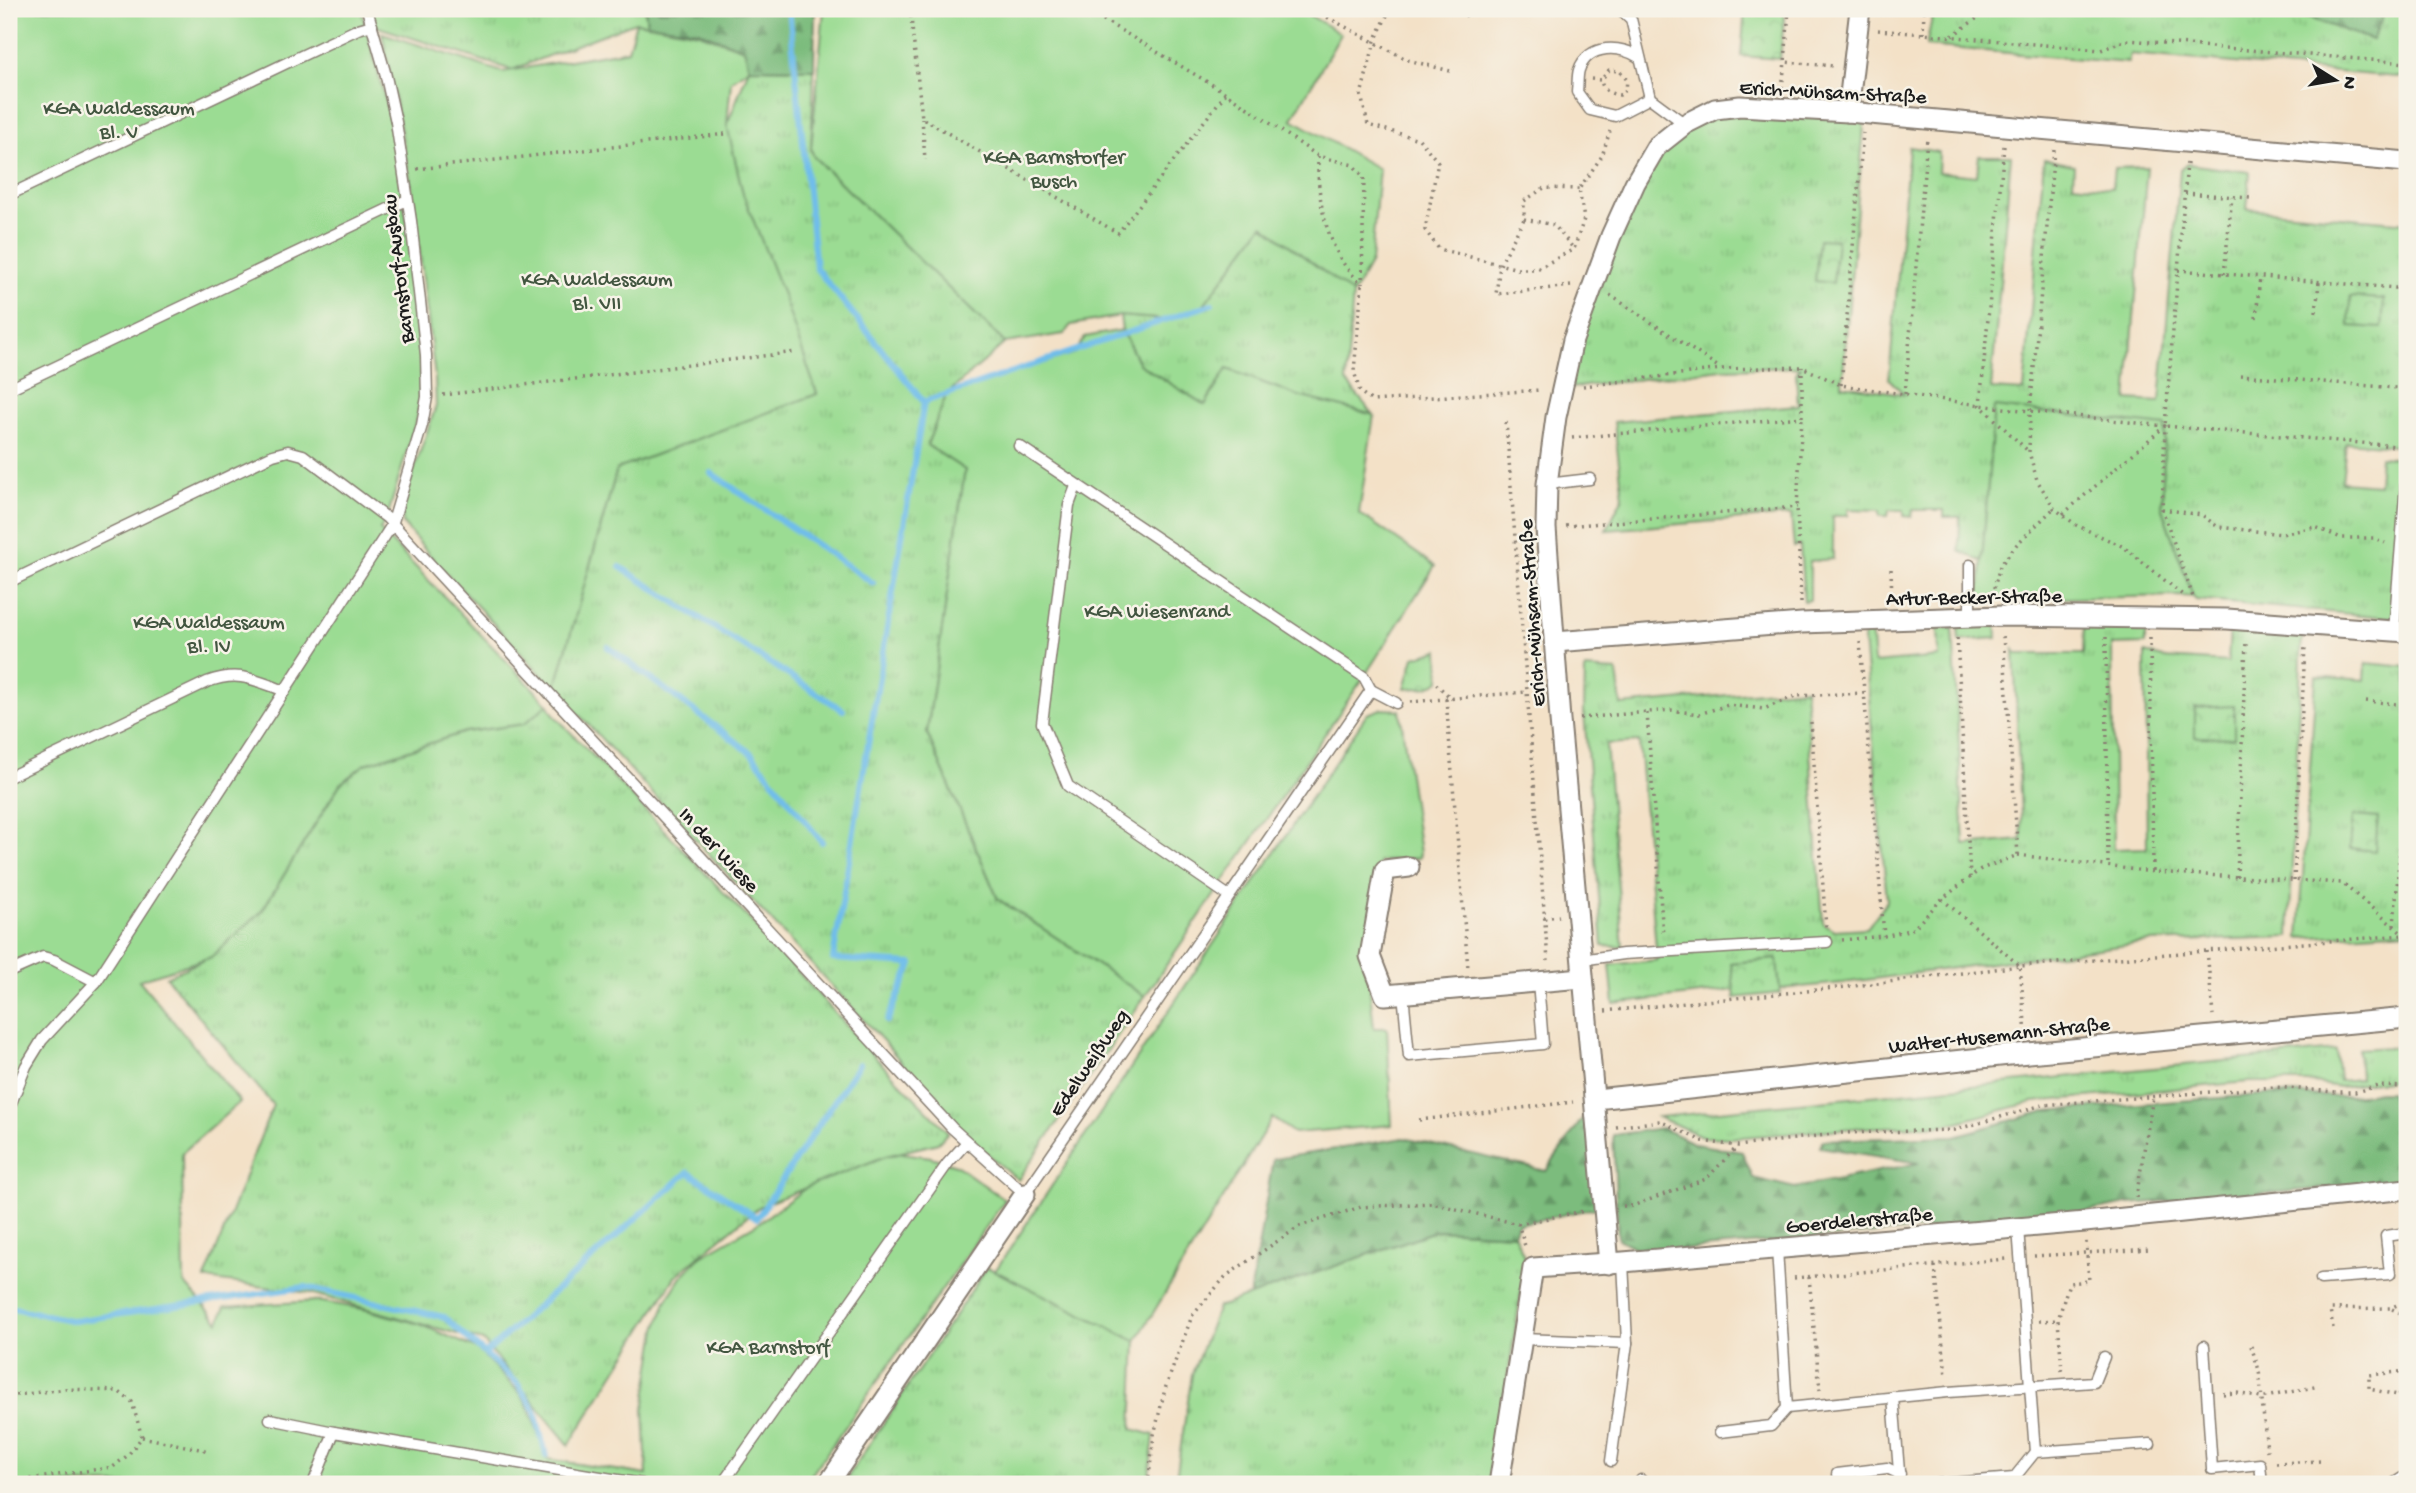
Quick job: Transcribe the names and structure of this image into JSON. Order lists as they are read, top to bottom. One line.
{"streets":{"street":["Erich-Mühsam-Straße","Artur-Becker-Straße","Walter-Husemann-Straße","Edelweißweg","Goerdelerstraße"],"lane":["Barnstorf-Ausbau","In der Wiese"]},"crossings":[["Erich-Mühsam-Straße","Artur-Becker-Straße"],["Erich-Mühsam-Straße","Walter-Husemann-Straße"],["Erich-Mühsam-Straße","Goerdelerstraße"],["Barnstorf-Ausbau","In der Wiese"],["In der Wiese","Edelweißweg"]],"parks":["KGA Waldessaum Bl. V","KGA Barnstorfer Busch","KGA Waldessaum Bl. VII","KGA Wiesenrand","KGA Waldessaum Bl. IV","KGA Barnstorf"],"north":"right"}
